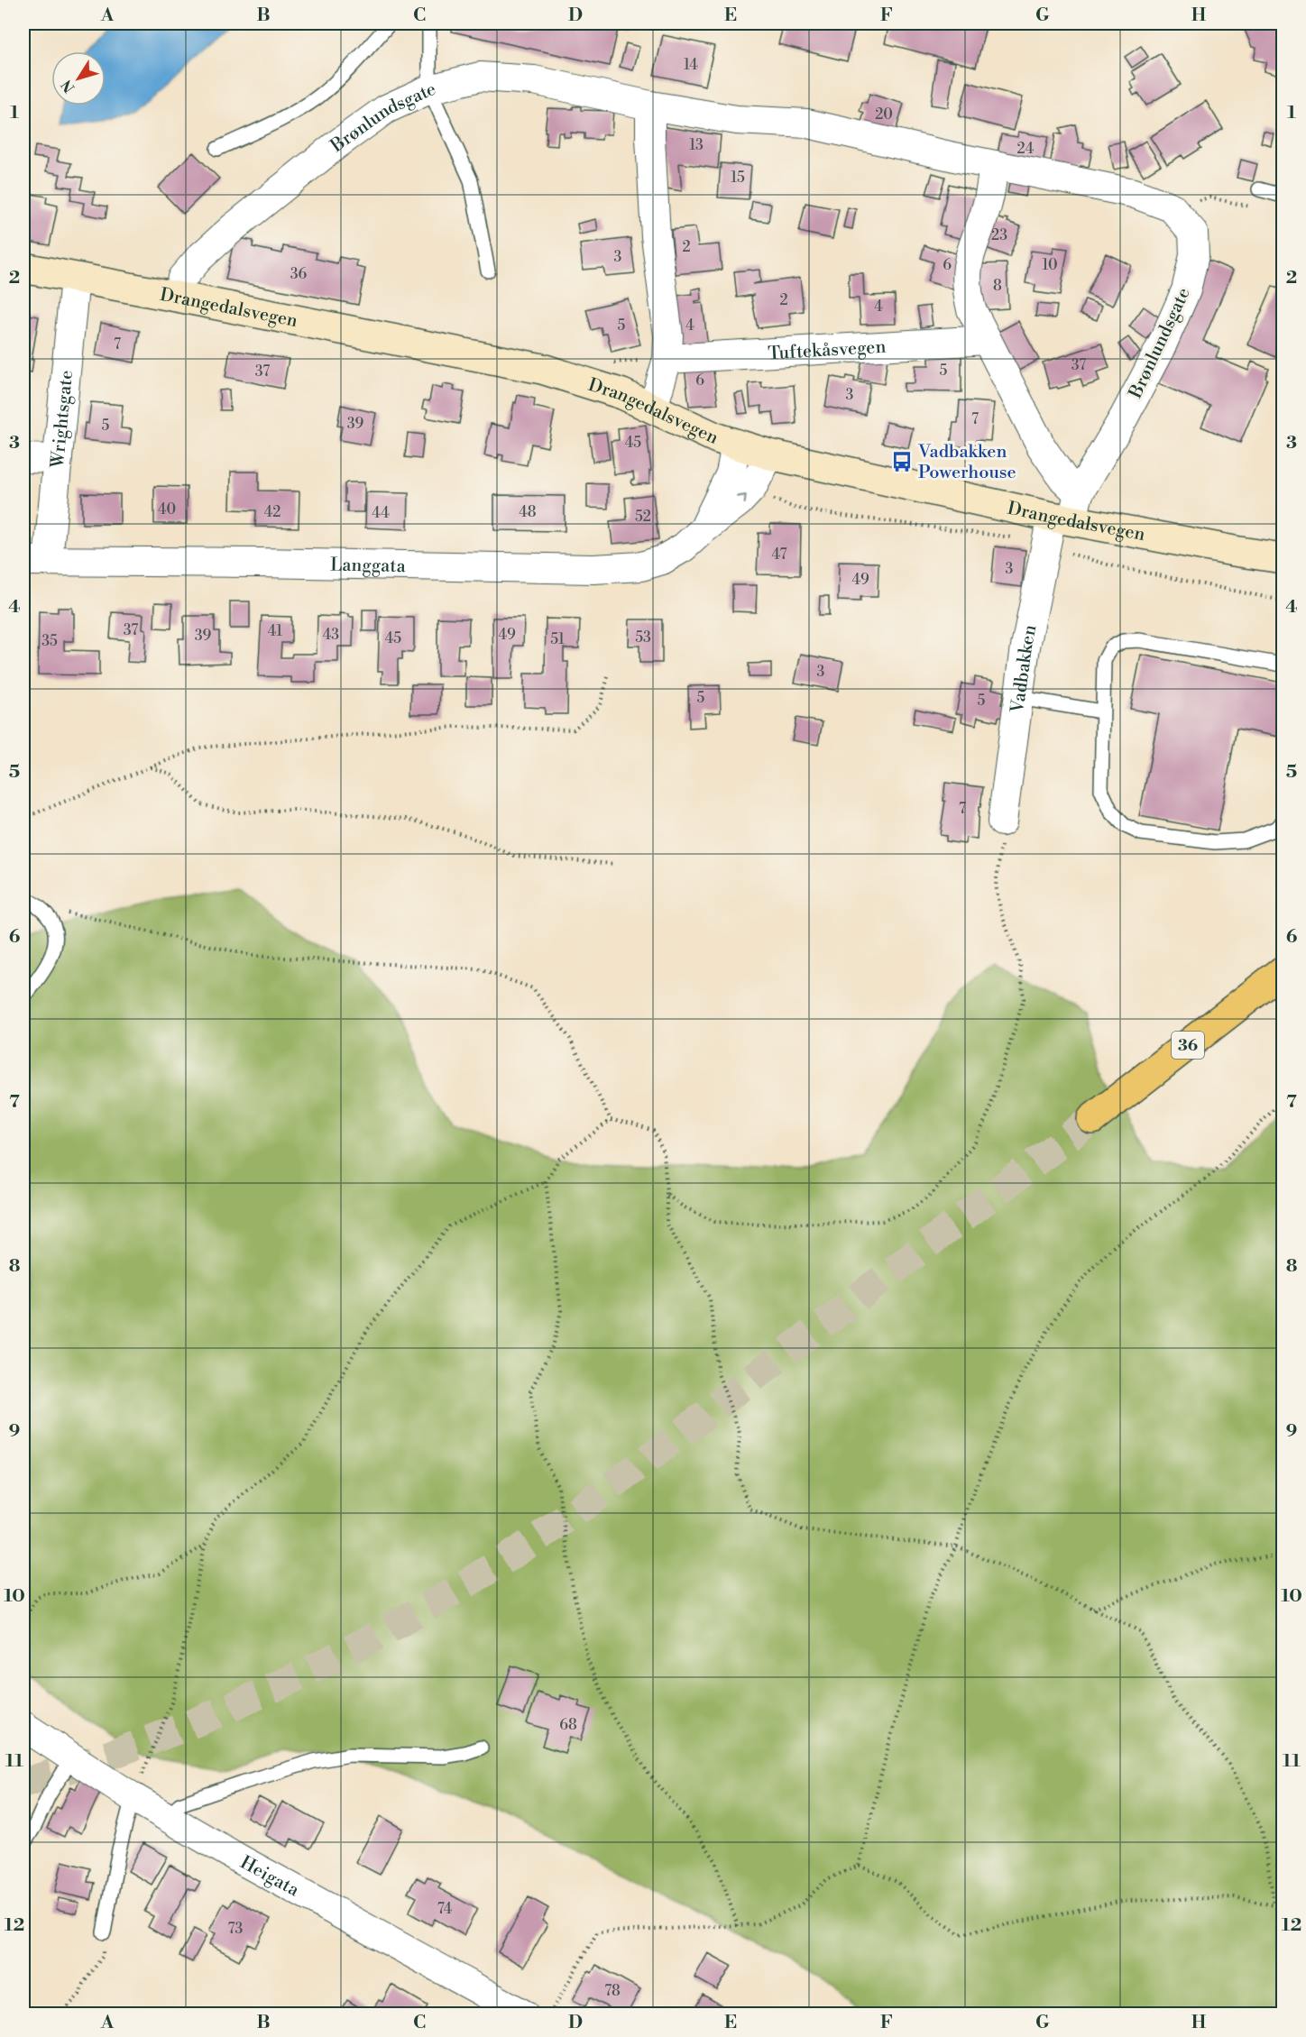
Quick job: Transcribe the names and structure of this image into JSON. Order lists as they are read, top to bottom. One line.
{"streets":{"highway":["36"],"street":["Brønlundsgate","Drangedalsvegen","Tuftekåsvegen","Wrightsgate","Langgata","Vadbakken","Heigata"]},"crossings":[["Brønlundsgate","Drangedalsvegen"],["Brønlundsgate","Vadbakken"],["Drangedalsvegen","Wrightsgate"],["Drangedalsvegen","Langgata"],["Drangedalsvegen","Vadbakken"],["Wrightsgate","Langgata"]],"places":{"bus stop":["Vadbakken Powerhouse"]},"house_numbers":["14","20","13","24","15","23","2","3","6","10","36","8","2","4","5","4","7","37","5","37","6","3","7","39","5","45","40","42","48","44","52","47","3","49","37","41","43","49","39","53","45","51","35","3","5","5","7","68","74","73","78"],"north":"bottom left","grid":{"columns":["A","B","C","D","E","F","G","H"],"rows":["1","2","3","4","5","6","7","8","9","10","11","12"]}}
